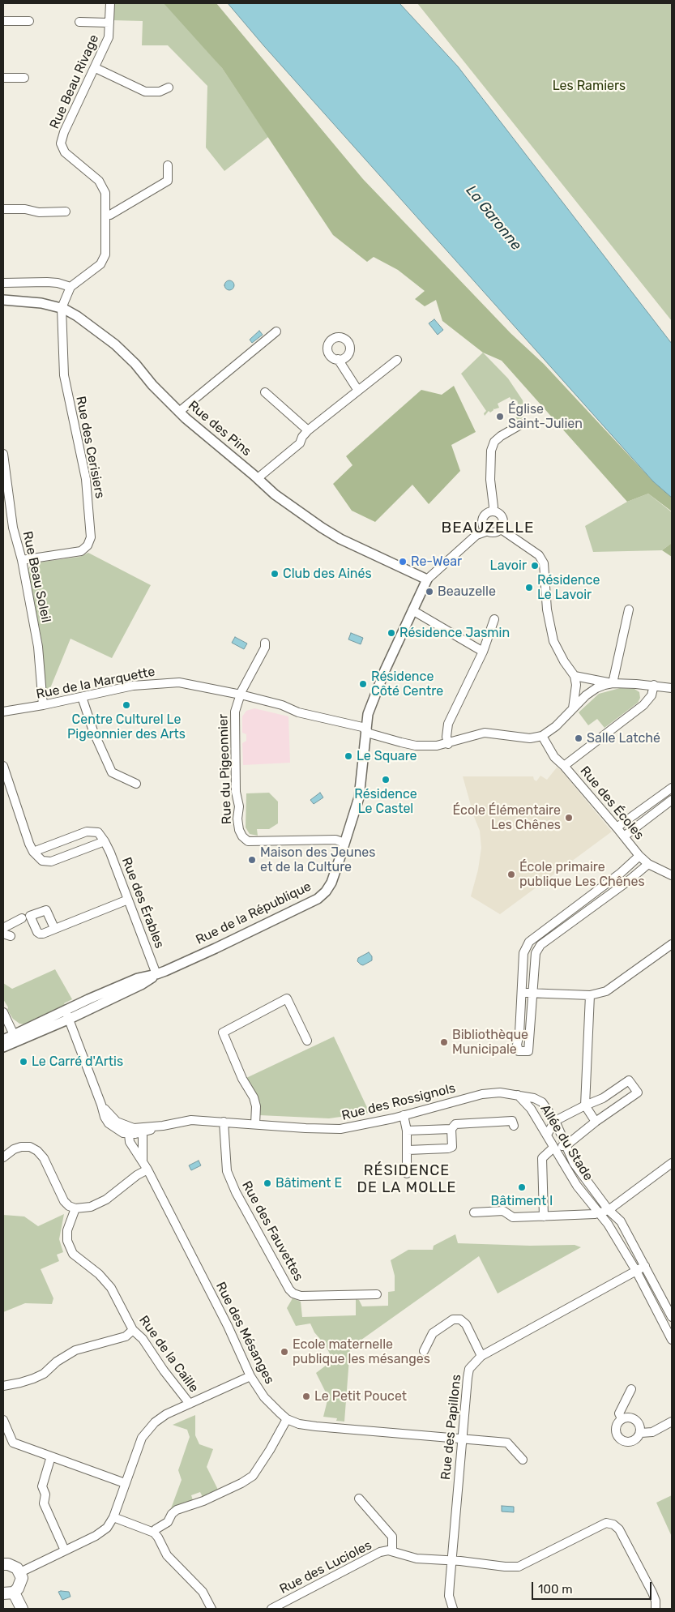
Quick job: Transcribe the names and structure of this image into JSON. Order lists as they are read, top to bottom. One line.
{"streets":{"street":["Rue Beau Rivage","Rue des Pins","Rue des Cerisiers","Rue Beau Soleil","Rue de la Marquette","Rue du Pigeonnier","Rue des Écoles","Rue des Érables","Rue de la République","Rue des Rossignols","Allée du Stade","Rue des Fauvettes","Rue des Mésanges","Rue de la Caille","Rue des Papillons","Rue des Lucioles"]},"crossings":[["Rue des Pins","Rue des Cerisiers"],["Rue des Pins","Rue de la République"],["Rue des Cerisiers","Rue Beau Soleil"],["Rue Beau Soleil","Rue de la Marquette"],["Rue de la Marquette","Rue du Pigeonnier"],["Rue de la Marquette","Rue des Écoles"],["Rue de la Marquette","Rue de la République"],["Rue du Pigeonnier","Rue de la République"],["Rue des Érables","Rue de la République"],["Rue des Rossignols","Allée du Stade"],["Rue des Rossignols","Rue des Fauvettes"],["Rue des Rossignols","Rue des Mésanges"],["Allée du Stade","Rue des Papillons"],["Rue des Mésanges","Rue des Papillons"],["Rue des Papillons","Rue des Lucioles"]],"districts":["BEAUZELLE","RÉSIDENCE DE LA MOLLE"],"water":["La Garonne"],"parks":["Les Ramiers"],"places":["Église Saint-Julien","Re-Wear","Lavoir","Club des Ainés","Résidence Le Lavoir","Beauzelle","Résidence Jasmin","Résidence Côté Centre","Centre Culturel Le Pigeonnier des Arts","Salle Latché","Le Square","Résidence Le Castel","École Élémentaire Les Chênes","Maison des Jeunes et de la Culture","École primaire publique Les Chênes","Bibliothèque Municipale","Le Carré d'Artis","Bâtiment E","Bâtiment I","Ecole maternelle publique les mésanges","Le Petit Poucet"],"scale_bar":"100 m"}
